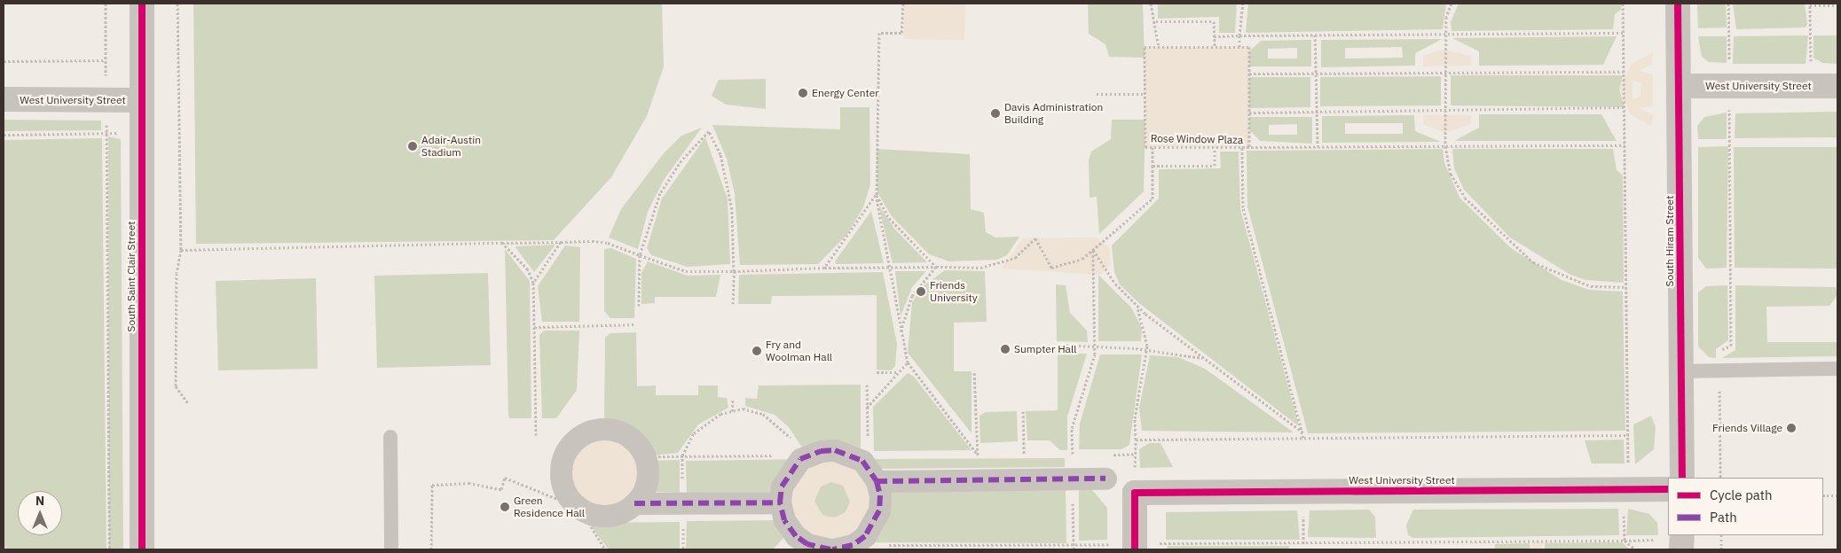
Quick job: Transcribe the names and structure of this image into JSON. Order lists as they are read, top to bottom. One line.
{"streets":{"street":["West University Street","South Hiram Street","South Saint Clair Street"],"path":["Rose Window Plaza"]},"crossings":[["West University Street","South Hiram Street"],["West University Street","South Saint Clair Street"]],"places":["Energy Center","Davis Administration Building","Adair-Austin Stadium","Friends University","Sumpter Hall","Fry and Woolman Hall","Friends Village","Green Residence Hall"],"legend":["Cycle path","Path"],"north":"top"}
